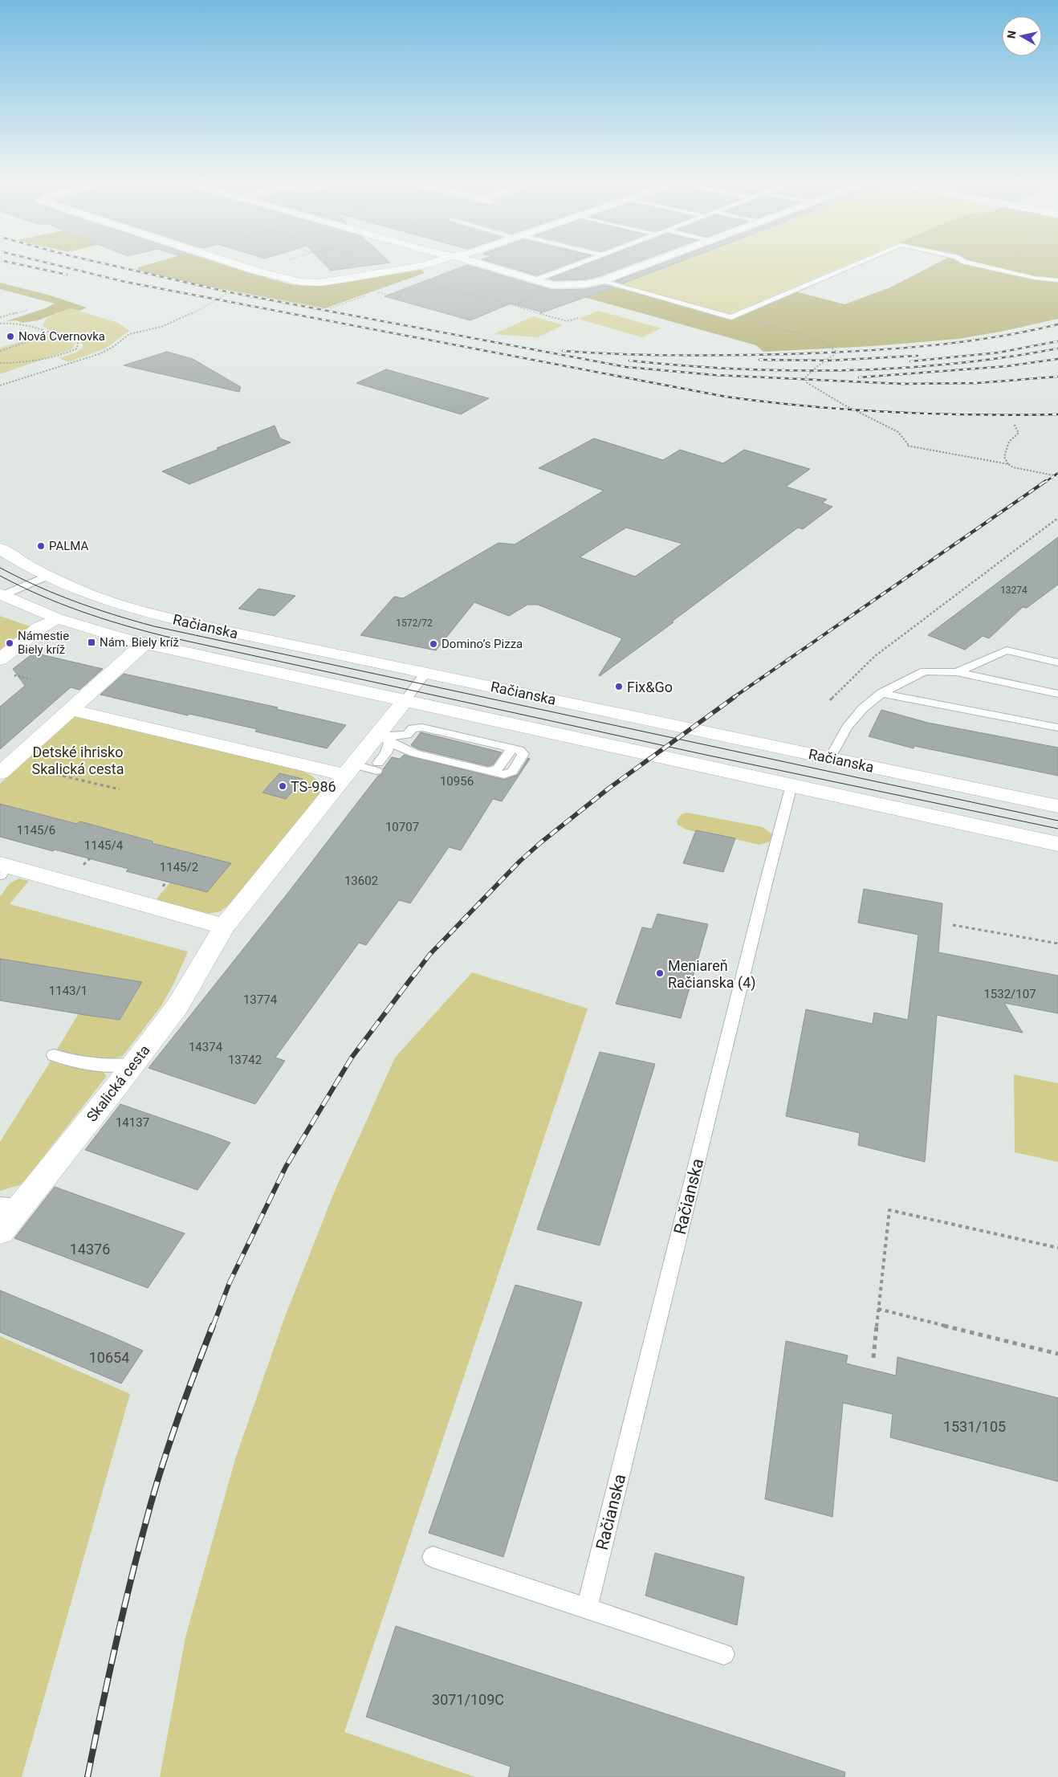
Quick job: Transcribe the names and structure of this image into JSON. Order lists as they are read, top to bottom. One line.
{"streets":{"street":["Račianska","Skalická cesta"]},"crossings":[["Račianska","Skalická cesta"]],"parks":["Detské ihrisko Skalická cesta"],"places":{"other":["Nová Cvernovka","PALMA","Námestie Biely kríž","Domino’s Pizza","Fix&Go","TS-986","Meniareň Račianska (4)"],"transit":["Nám. Biely kríž"]},"house_numbers":["13274","1572/72","10956","10707","1145/6","1145/4","1145/2","13602","1143/1","1532/107","13774","14374","13742","14137","14376","10654","1531/105","3071/109C"],"north":"left"}
